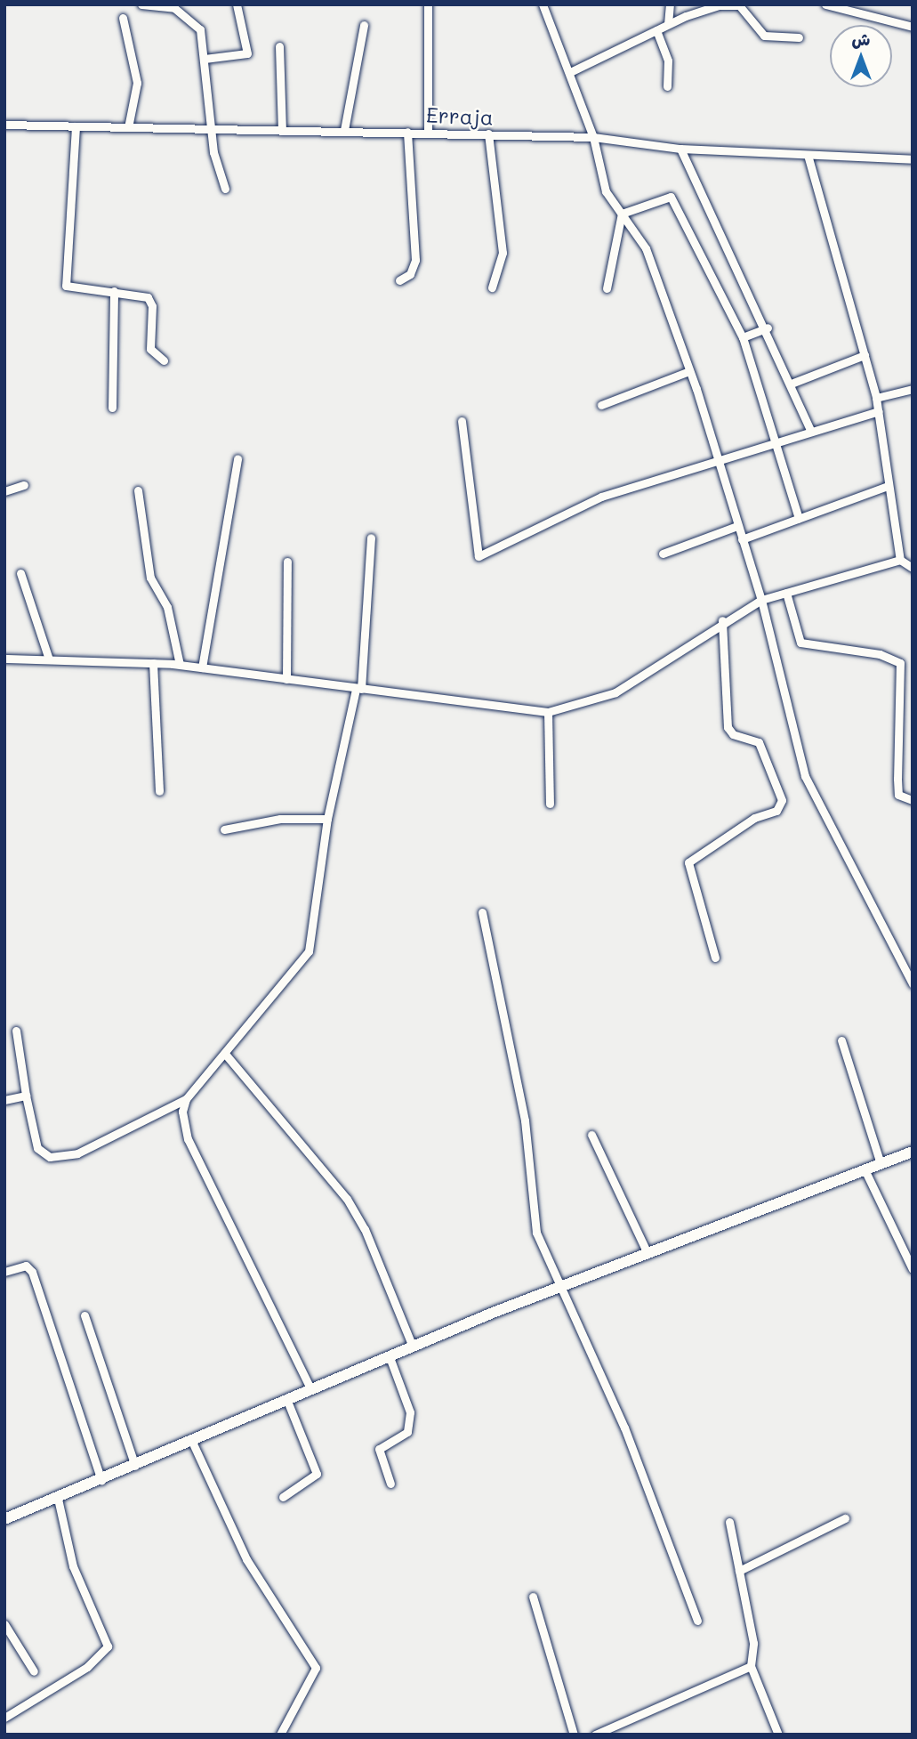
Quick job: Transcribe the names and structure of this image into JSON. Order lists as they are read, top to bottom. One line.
{"streets":{"street":["Erraja"]},"north":"top"}
